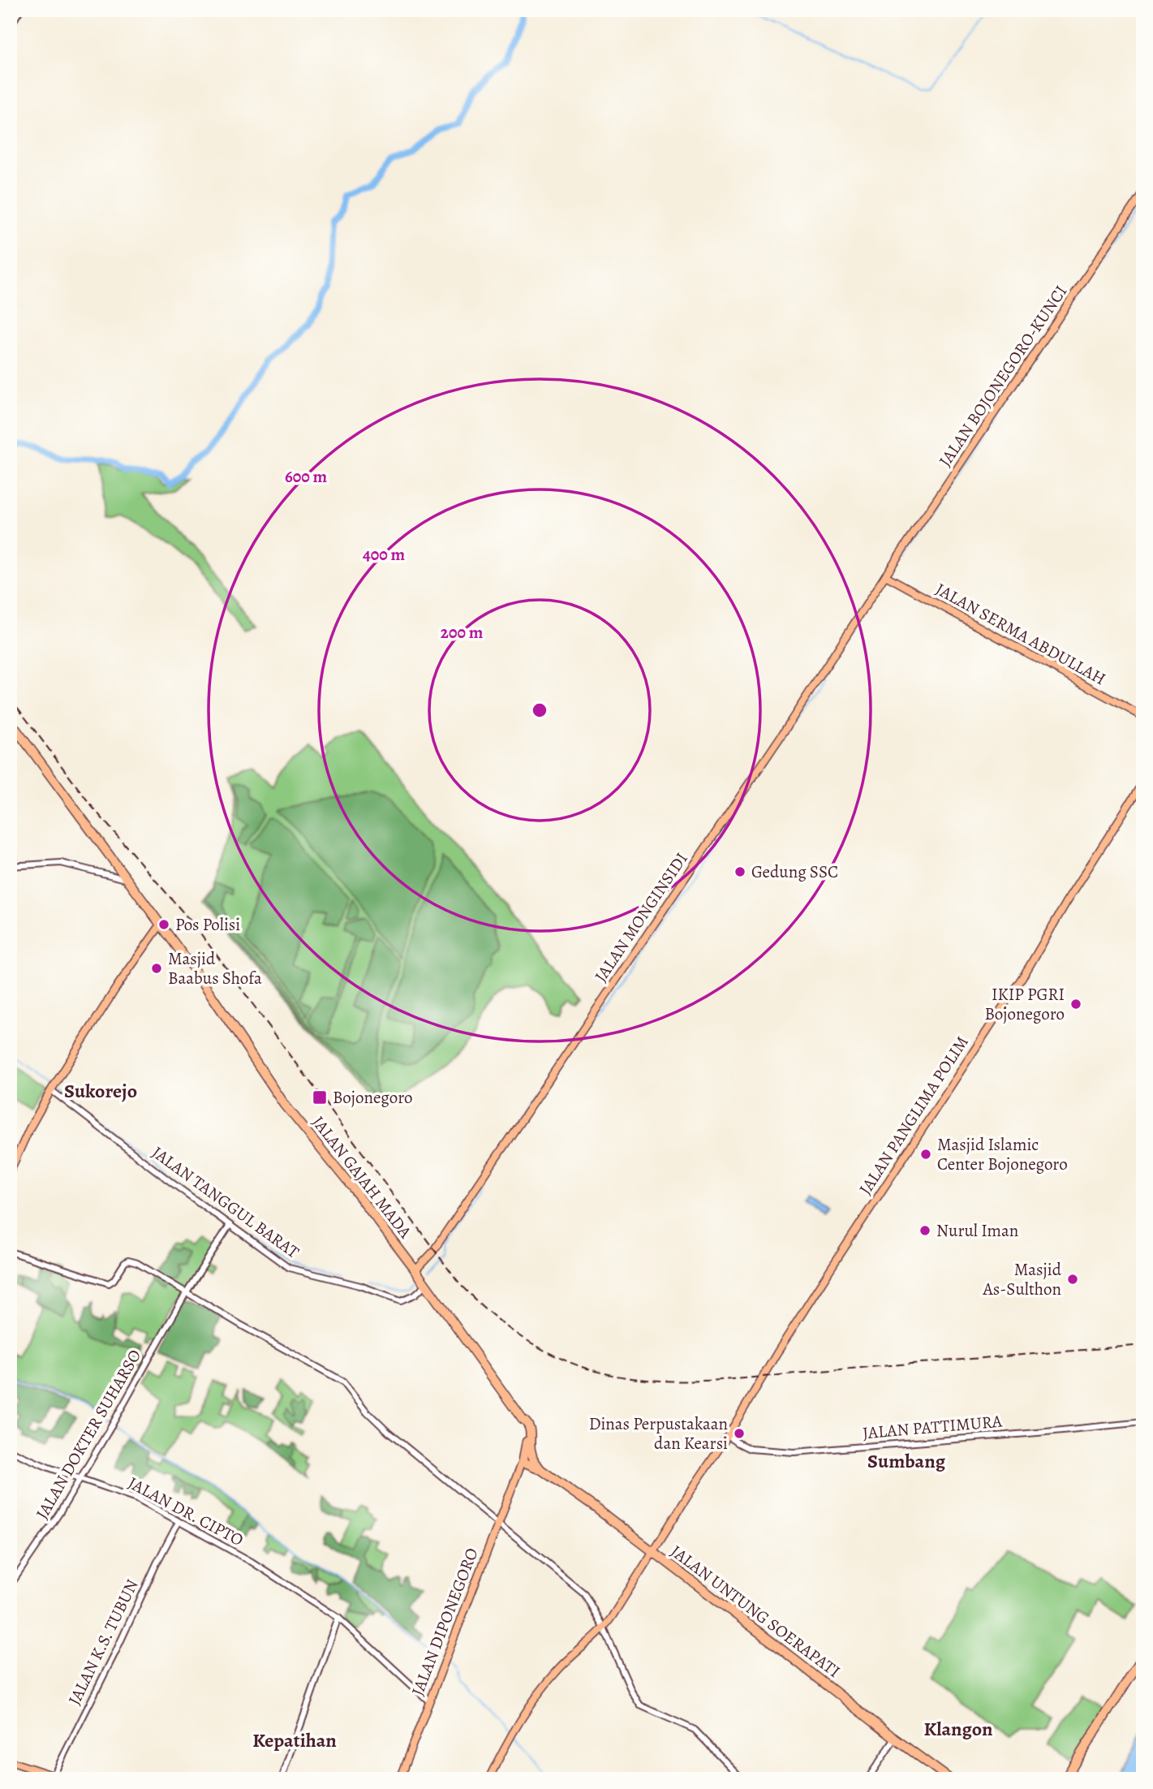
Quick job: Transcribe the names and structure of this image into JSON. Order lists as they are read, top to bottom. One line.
{"streets":{"highway":["JALAN GAJAH MADA","JALAN UNTUNG SOERAPATI"],"main road":["JALAN BOJONEGORO-KUNCI","JALAN SERMA ABDULLAH","JALAN MONGINSIDI","JALAN PANGLIMA POLIM","JALAN DIPONEGORO"],"street":["JALAN TANGGUL BARAT","JALAN PATTIMURA","JALAN DOKTER SUHARSO","JALAN DR. CIPTO","JALAN K.S. TUBUN"]},"crossings":[["JALAN BOJONEGORO-KUNCI","JALAN SERMA ABDULLAH"],["JALAN BOJONEGORO-KUNCI","JALAN MONGINSIDI"],["JALAN SERMA ABDULLAH","JALAN MONGINSIDI"],["JALAN MONGINSIDI","JALAN GAJAH MADA"],["JALAN PANGLIMA POLIM","JALAN PATTIMURA"],["JALAN GAJAH MADA","JALAN TANGGUL BARAT"],["JALAN GAJAH MADA","JALAN UNTUNG SOERAPATI"],["JALAN GAJAH MADA","JALAN DIPONEGORO"],["JALAN TANGGUL BARAT","JALAN DOKTER SUHARSO"],["JALAN DOKTER SUHARSO","JALAN DR. CIPTO"],["JALAN DR. CIPTO","JALAN DIPONEGORO"],["JALAN DR. CIPTO","JALAN K.S. TUBUN"],["JALAN UNTUNG SOERAPATI","JALAN DIPONEGORO"]],"districts":["Sukorejo","Sumbang","Klangon","Kepatihan"],"places":{"other":["Gedung SSC","Pos Polisi","Masjid Baabus Shofa","IKIP PGRI Bojonegoro","Masjid Islamic Center Bojonegoro","Nurul Iman","Masjid As-Sulthon","Dinas Perpustakaan dan Kearsi"],"transit":["Bojonegoro"]},"rings":["600 m","400 m","200 m"]}
